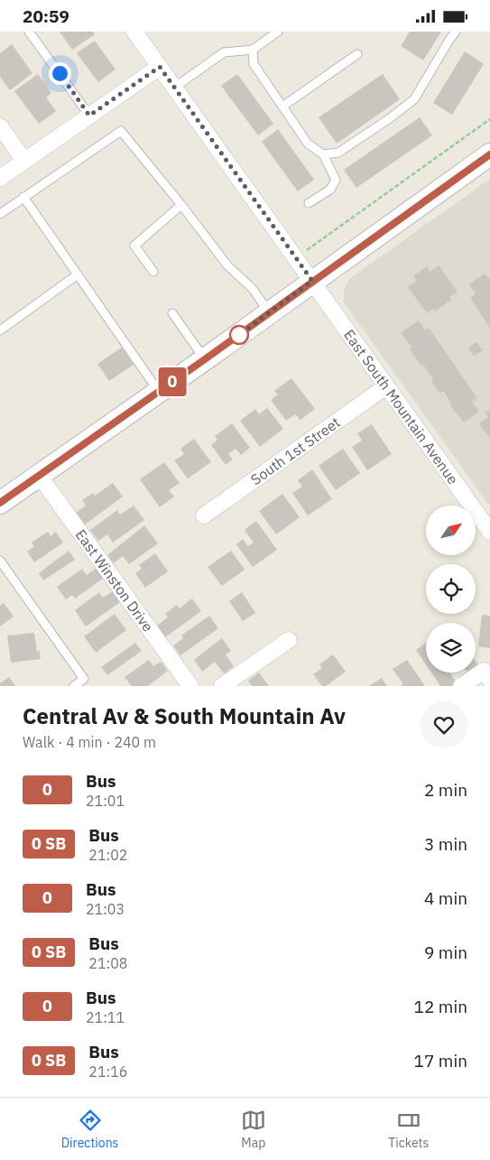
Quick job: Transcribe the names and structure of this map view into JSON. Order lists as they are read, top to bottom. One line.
{"streets":{"street":["East South Mountain Avenue","South 1st Street","East Winston Drive"]},"crossings":[["East South Mountain Avenue","South 1st Street"]],"lines":["bus line 0"],"north":"top right","page":{"status":"20:59","on_map":"0","heading":["Central Av & South Mountain Av","Walk · 4 min · 240 m"],"list":[{"mark":"0","name":"Bus","note":"21:01","value":"2 min"},{"mark":"0 SB","name":"Bus","note":"21:02","value":"3 min"},{"mark":"0","name":"Bus","note":"21:03","value":"4 min"},{"mark":"0 SB","name":"Bus","note":"21:08","value":"9 min"},{"mark":"0","name":"Bus","note":"21:11","value":"12 min"},{"mark":"0 SB","name":"Bus","note":"21:16","value":"17 min"}],"tabs":["Directions","Map","Tickets"]}}
